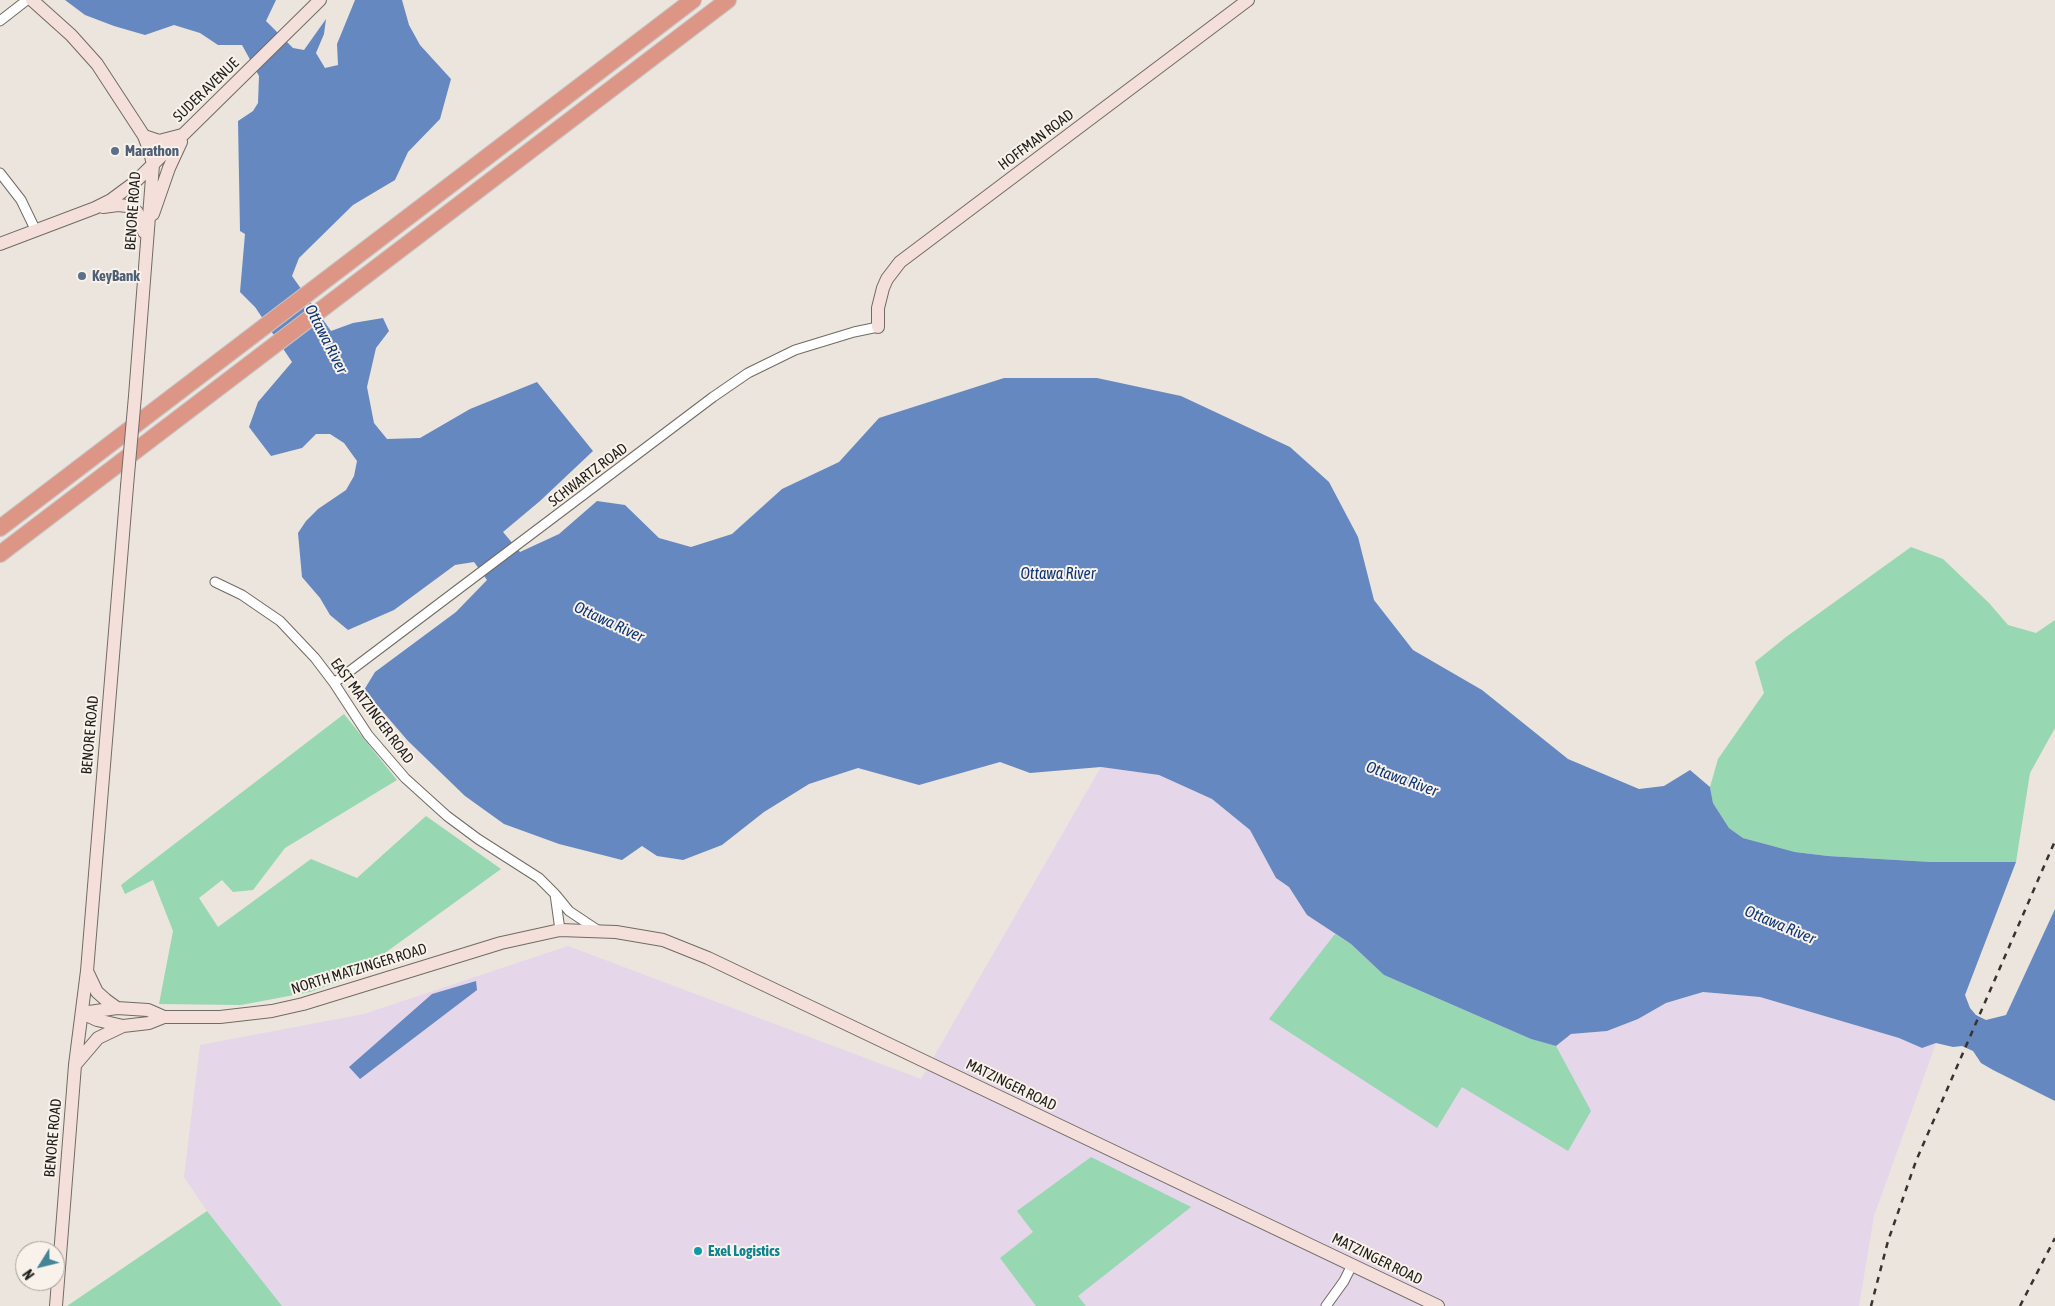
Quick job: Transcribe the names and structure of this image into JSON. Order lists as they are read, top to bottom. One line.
{"streets":{"street":["SUDER AVENUE","HOFFMAN ROAD","BENORE ROAD","SCHWARTZ ROAD","EAST MATZINGER ROAD","NORTH MATZINGER ROAD","MATZINGER ROAD"]},"crossings":[["SUDER AVENUE","BENORE ROAD"],["HOFFMAN ROAD","SCHWARTZ ROAD"],["BENORE ROAD","NORTH MATZINGER ROAD"],["SCHWARTZ ROAD","EAST MATZINGER ROAD"],["EAST MATZINGER ROAD","MATZINGER ROAD"],["NORTH MATZINGER ROAD","MATZINGER ROAD"]],"water":["Ottawa River"],"places":["Marathon","KeyBank","Exel Logistics"],"north":"bottom left"}
